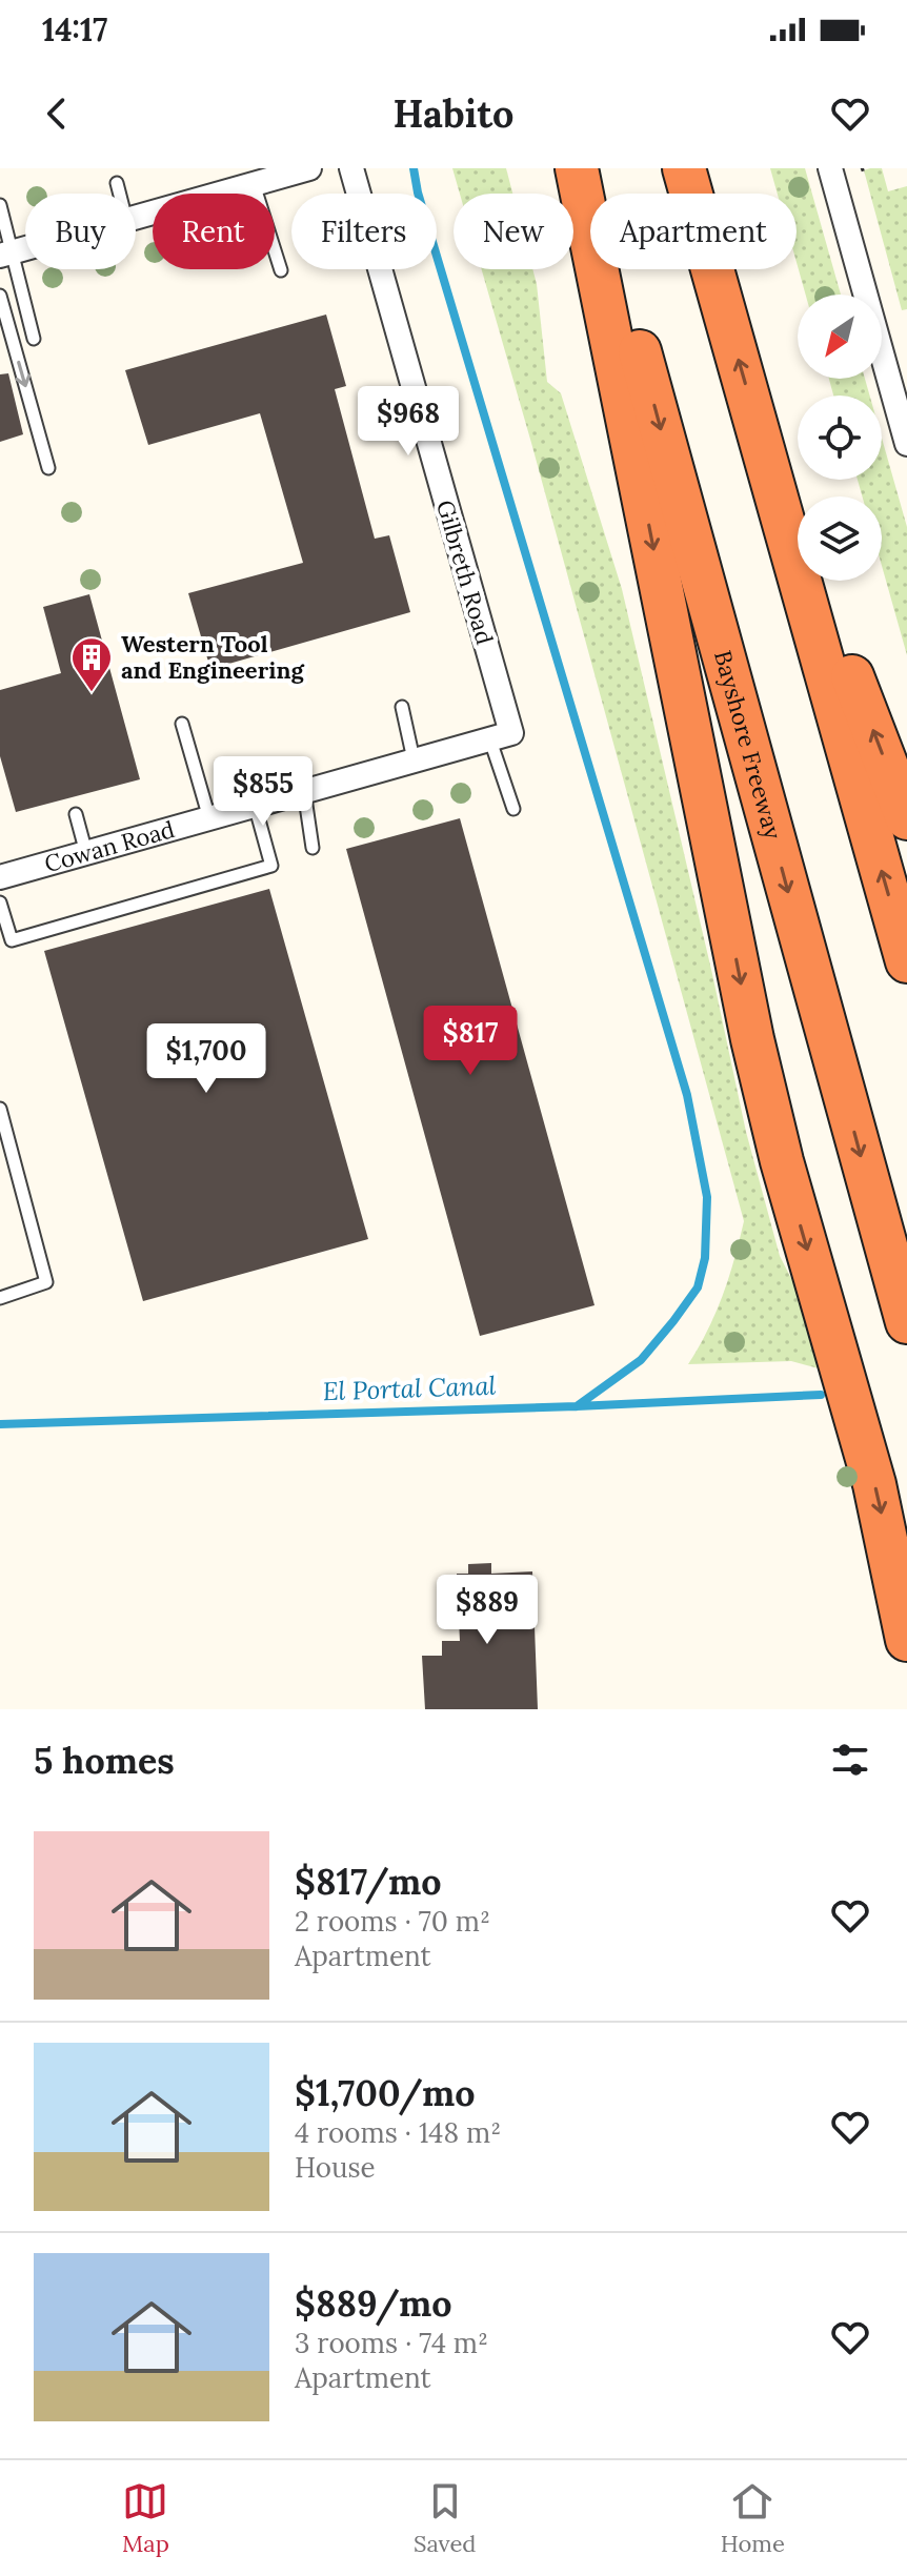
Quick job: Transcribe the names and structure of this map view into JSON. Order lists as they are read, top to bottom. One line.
{"streets":{"highway":["Bayshore Freeway"],"street":["Gilbreth Road","Cowan Road"]},"crossings":[["Gilbreth Road","Cowan Road"]],"water":["El Portal Canal"],"places":{"building":["Western Tool and Engineering"]},"north":"bottom left","page":{"status":"14:17","header":"Habito","chip":["Buy","Rent","Filters","New","Apartment"],"price":["$968","$855","$817","$1,700","$889"],"heading":"5 homes","list":[{"name":"$817/mo","note":"2 rooms · 70 m² · Apartment"},{"name":"$1,700/mo","note":"4 rooms · 148 m² · House"},{"name":"$889/mo","note":"3 rooms · 74 m² · Apartment"}],"tabs":["Map","Saved","Home"]}}
